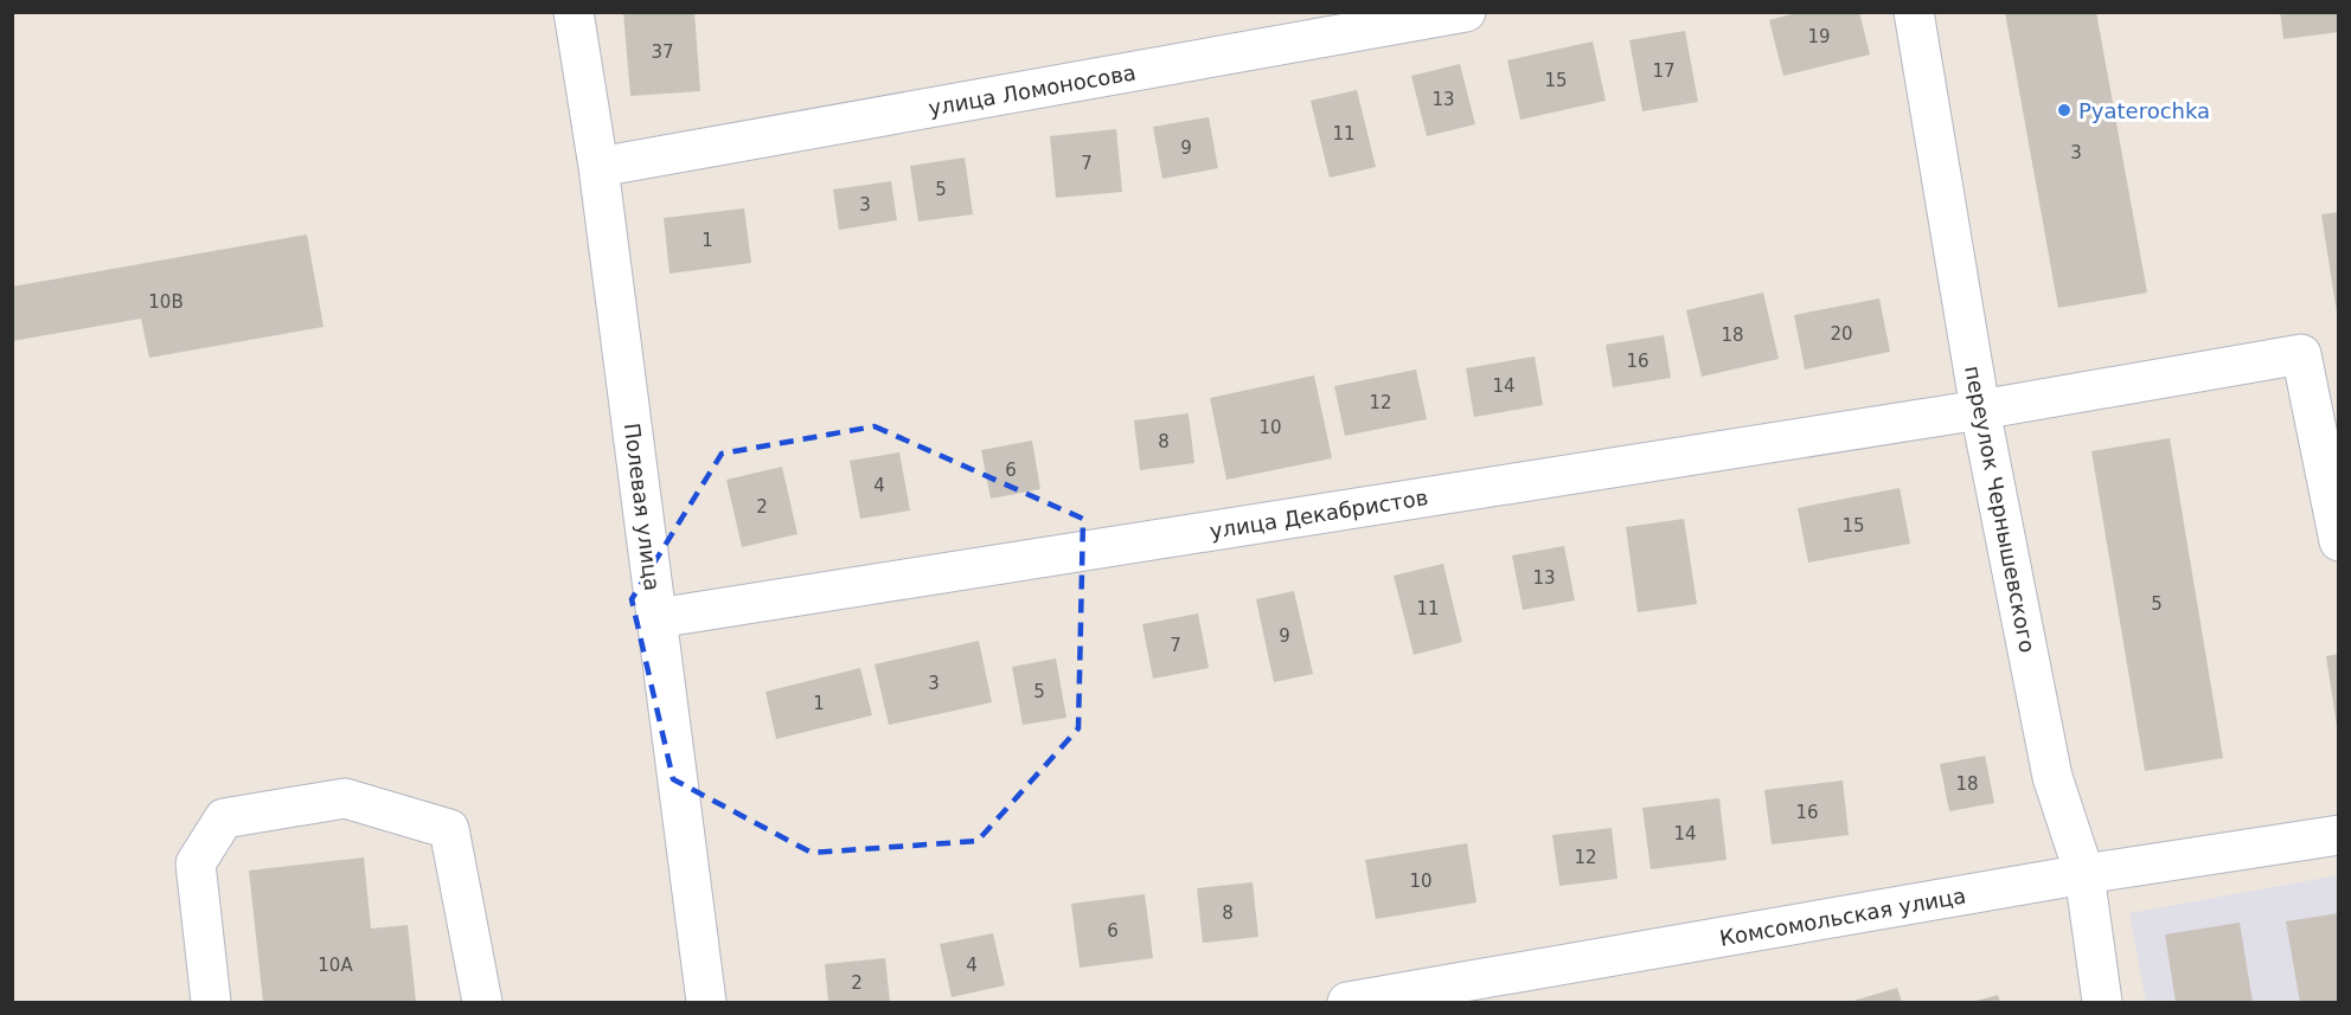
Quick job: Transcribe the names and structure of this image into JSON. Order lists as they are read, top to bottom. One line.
{"streets":{"street":["улица Ломоносова","Полевая улица","переулок Чернышевского","улица Декабристов","Комсомольская улица"]},"crossings":[["улица Ломоносова","Полевая улица"],["Полевая улица","улица Декабристов"],["переулок Чернышевского","улица Декабристов"],["переулок Чернышевского","Комсомольская улица"]],"places":["Pyaterochka"],"house_numbers":["19","37","17","15","13","11","9","3","7","5","3","1","10В","20","18","16","14","12","10","8","6","4","2","15","13","5","11","9","7","3","5","1","18","16","14","12","10","8","6","10А","4","2"]}
